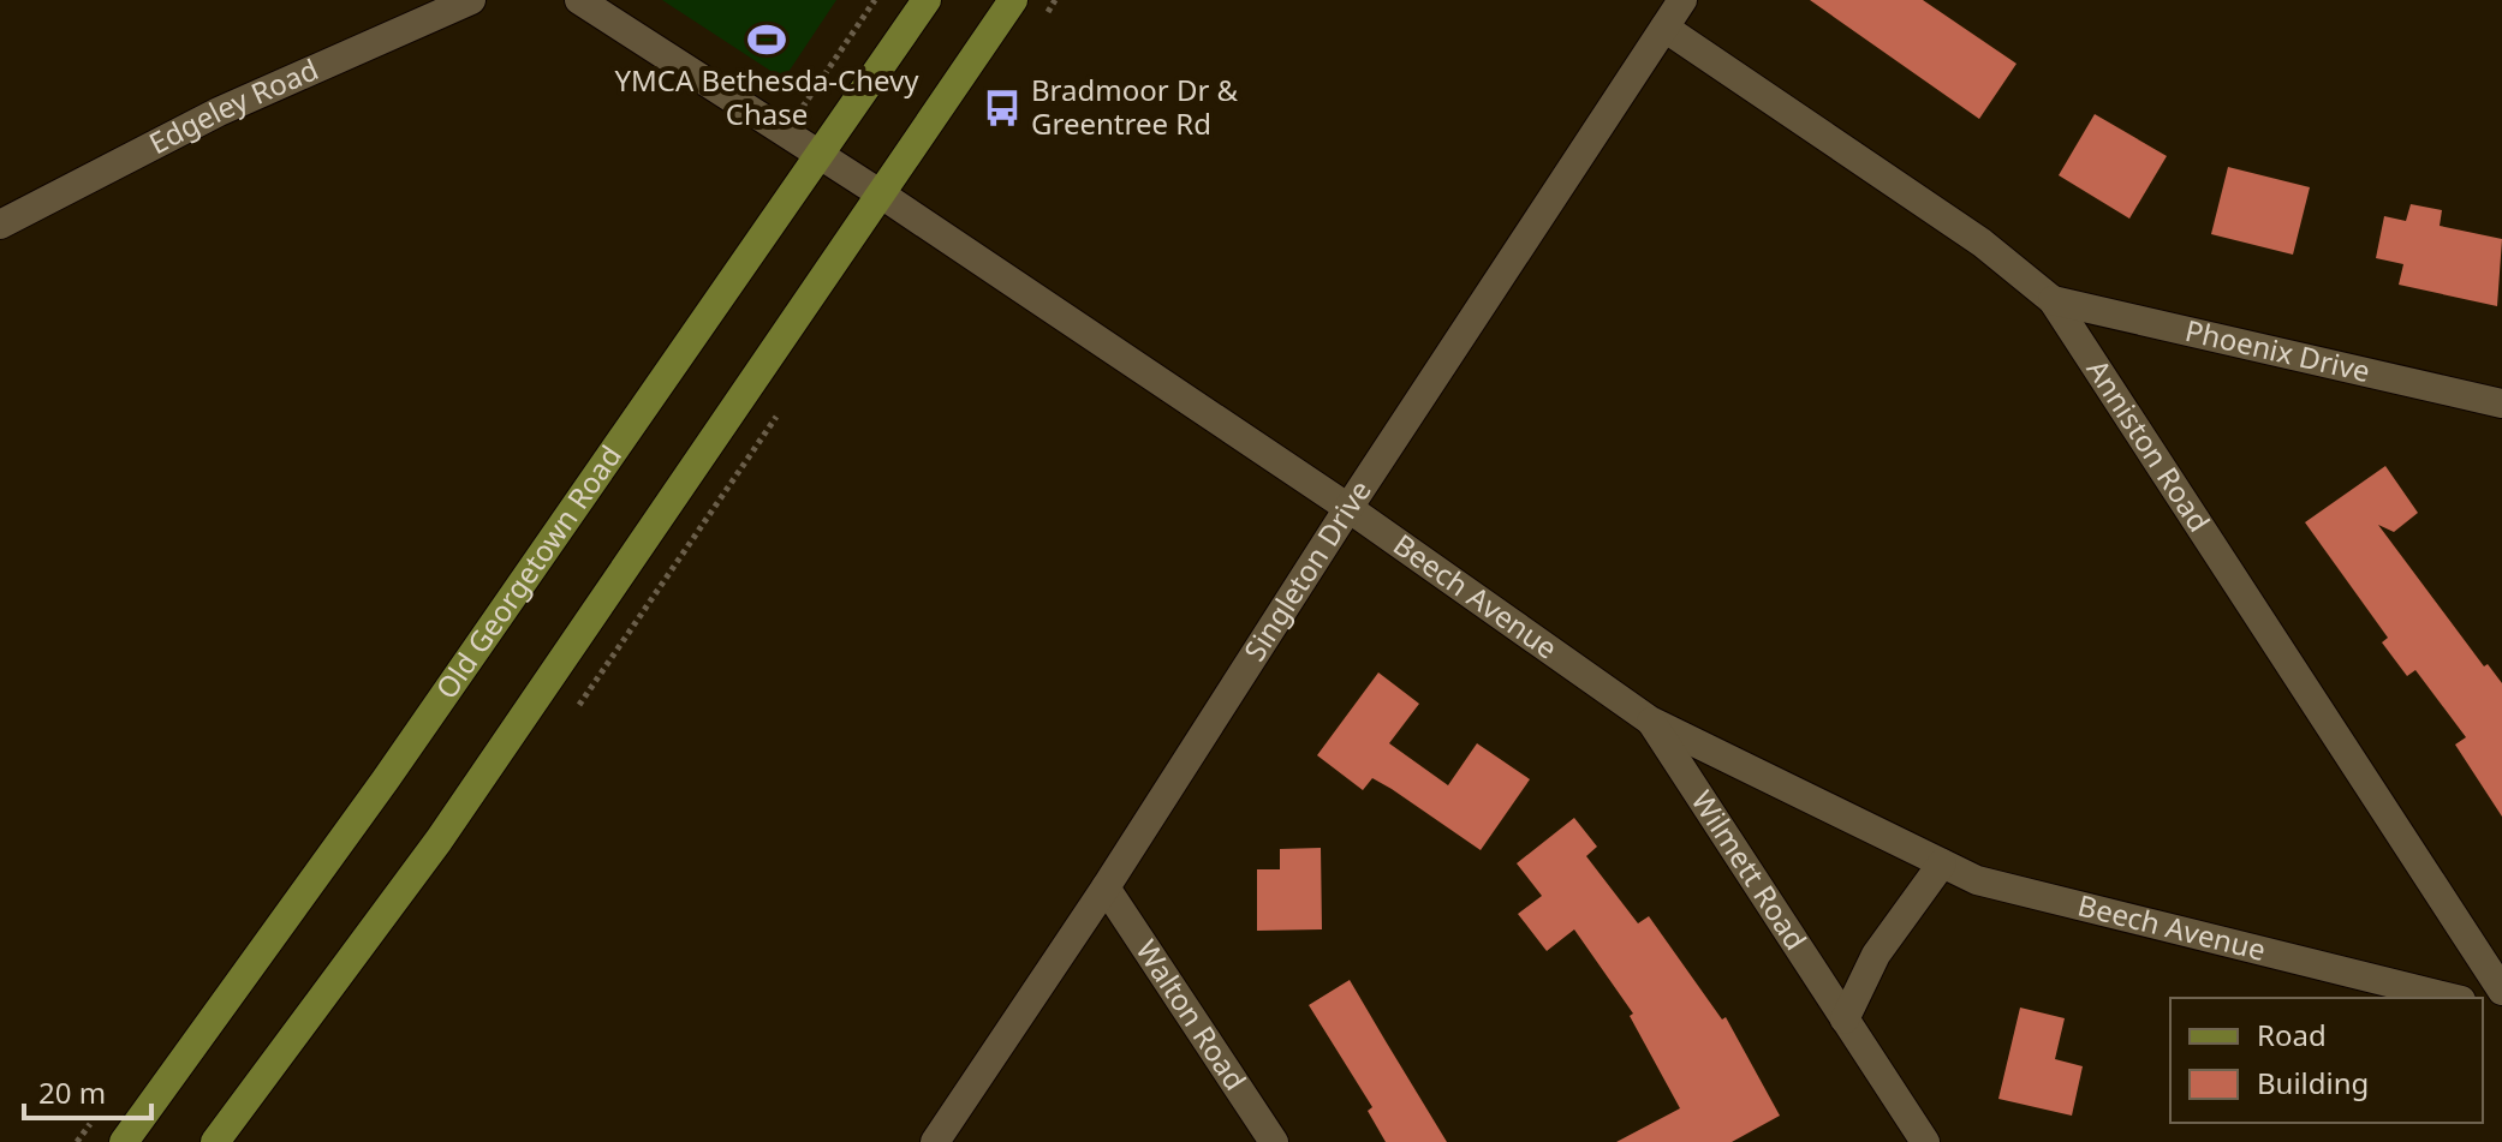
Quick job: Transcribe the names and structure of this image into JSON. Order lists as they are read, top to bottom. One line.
{"streets":{"main road":["Old Georgetown Road"],"street":["Edgeley Road","Phoenix Drive","Anniston Road","Singleton Drive","Beech Avenue","Wilmett Road","Walton Road"]},"crossings":[["Phoenix Drive","Anniston Road"],["Anniston Road","Singleton Drive"],["Singleton Drive","Beech Avenue"],["Singleton Drive","Walton Road"],["Old Georgetown Road","Beech Avenue"],["Beech Avenue","Wilmett Road"]],"places":{"sports":["YMCA Bethesda-Chevy Chase"],"bus stop":["Bradmoor Dr & Greentree Rd"]},"legend":["Road","Building"],"scale_bar":"20 m"}
